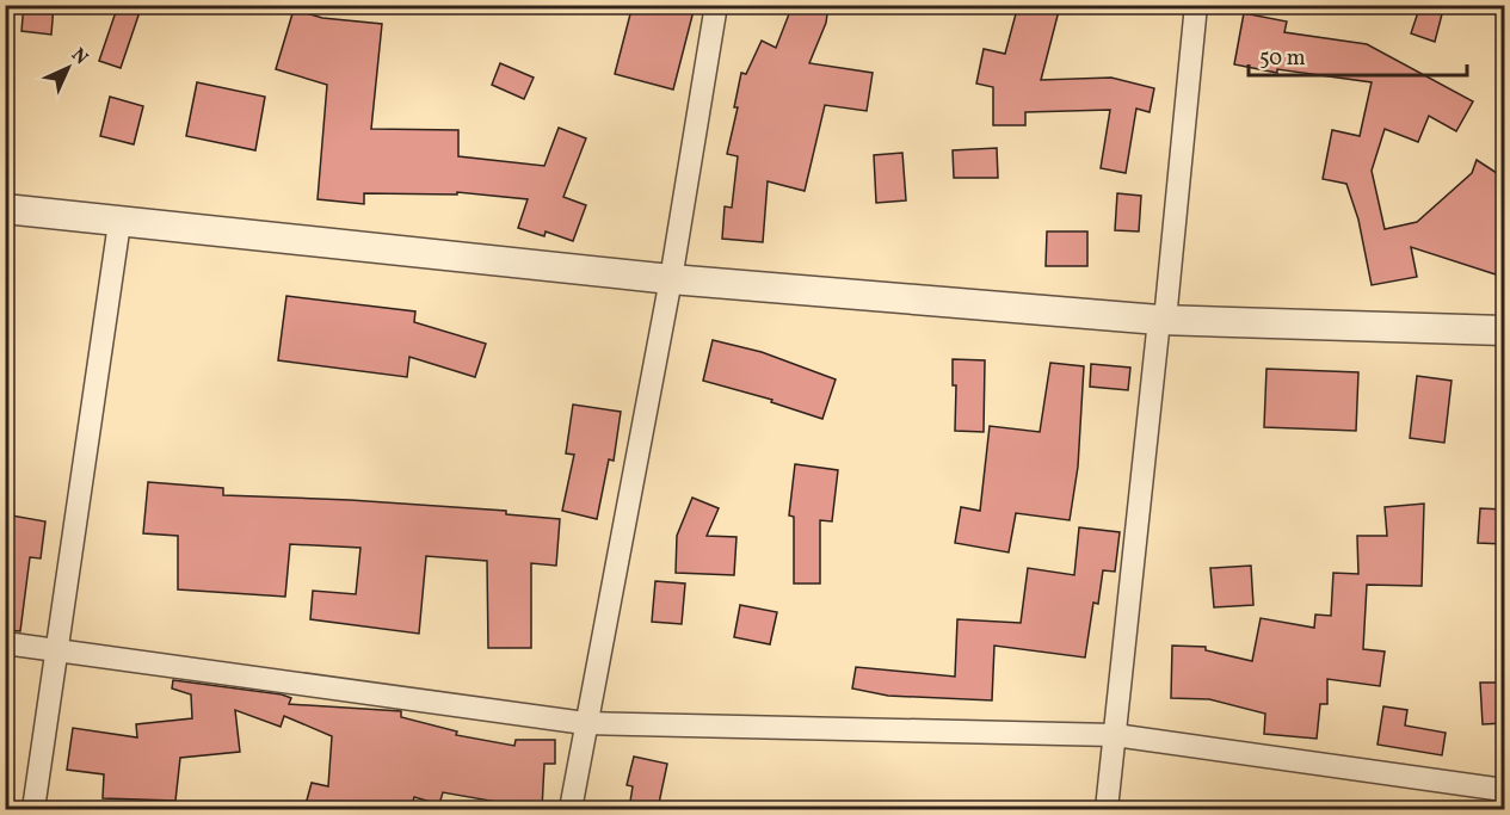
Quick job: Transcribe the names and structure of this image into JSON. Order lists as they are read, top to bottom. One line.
{"scale_bar":"50 m","north":"top right"}
